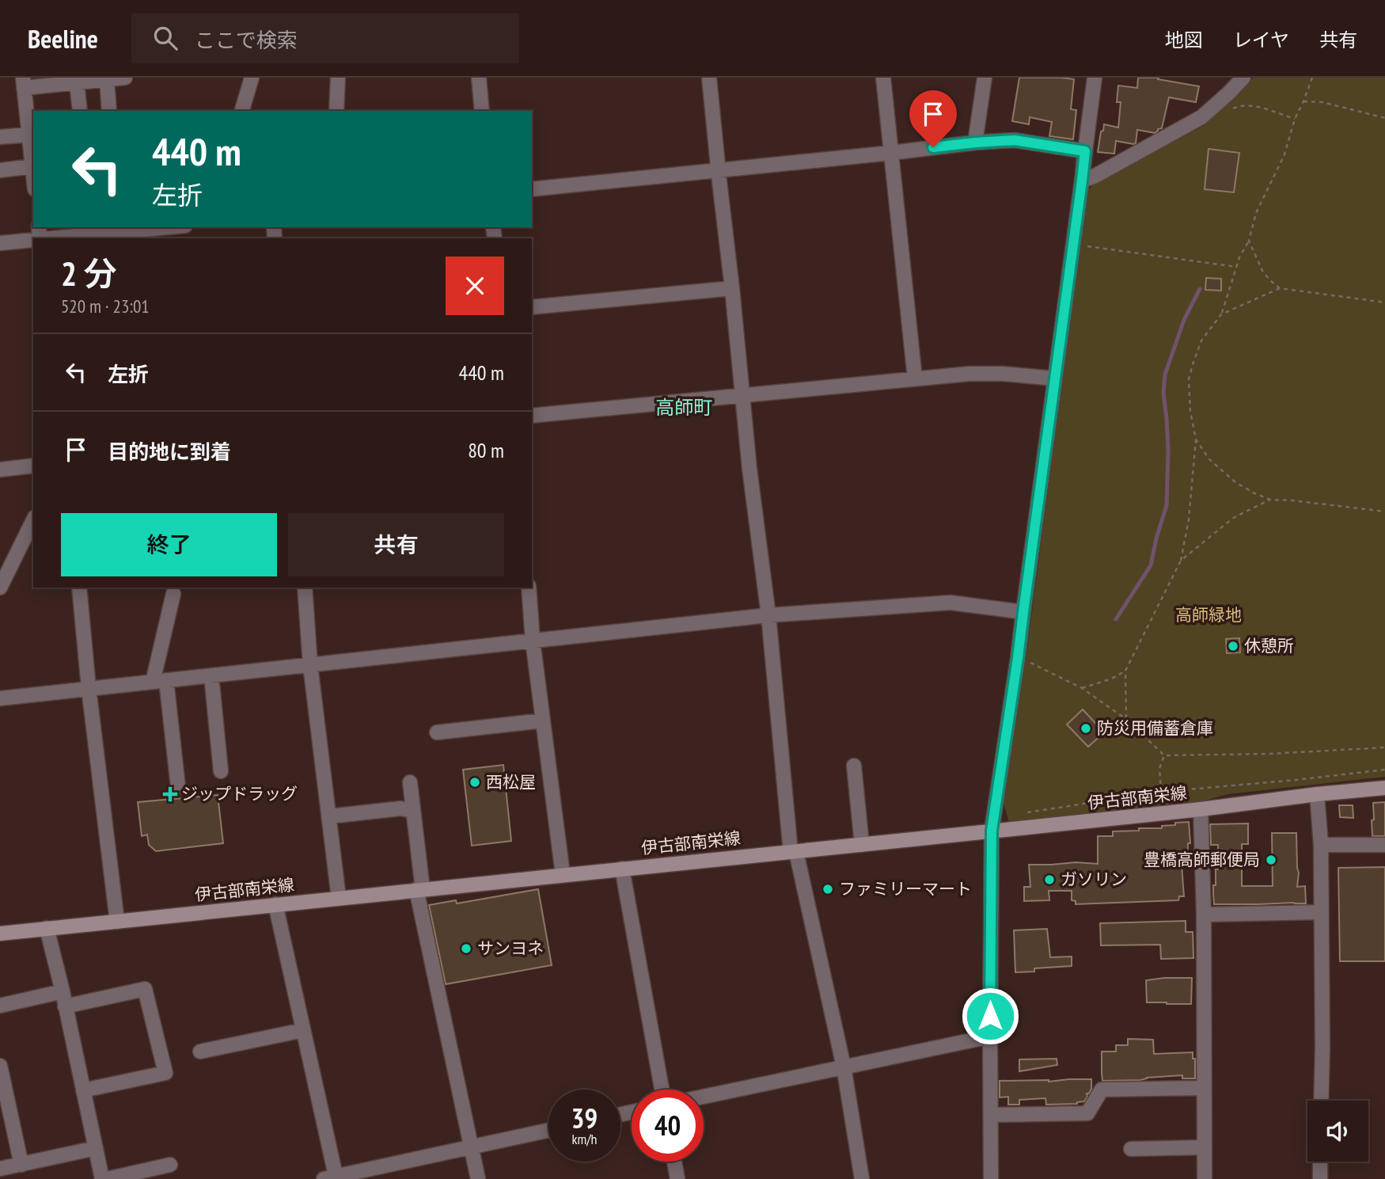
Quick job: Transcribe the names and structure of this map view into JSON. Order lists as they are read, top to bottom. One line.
{"streets":{"main road":["伊古部南栄線"]},"districts":["高師町"],"parks":["高師緑地"],"places":{"other":["休憩所","防災用備蓄倉庫","西松屋","豊橋高師郵便局","ガソリン","ファミリーマート","サンヨネ"],"health":["ジップドラッグ"]},"page":{"header":"Beeline","search":"ここで検索","nav":["地図","レイヤ","共有"],"turn":["440 m","左折"],"heading":["2 分","520 m · 23:01"],"list":[{"name":"左折","value":"440 m"},{"name":"目的地に到着","value":"80 m"}],"buttons":["終了","共有"],"speed":"39 km/h","limit":"40"}}
